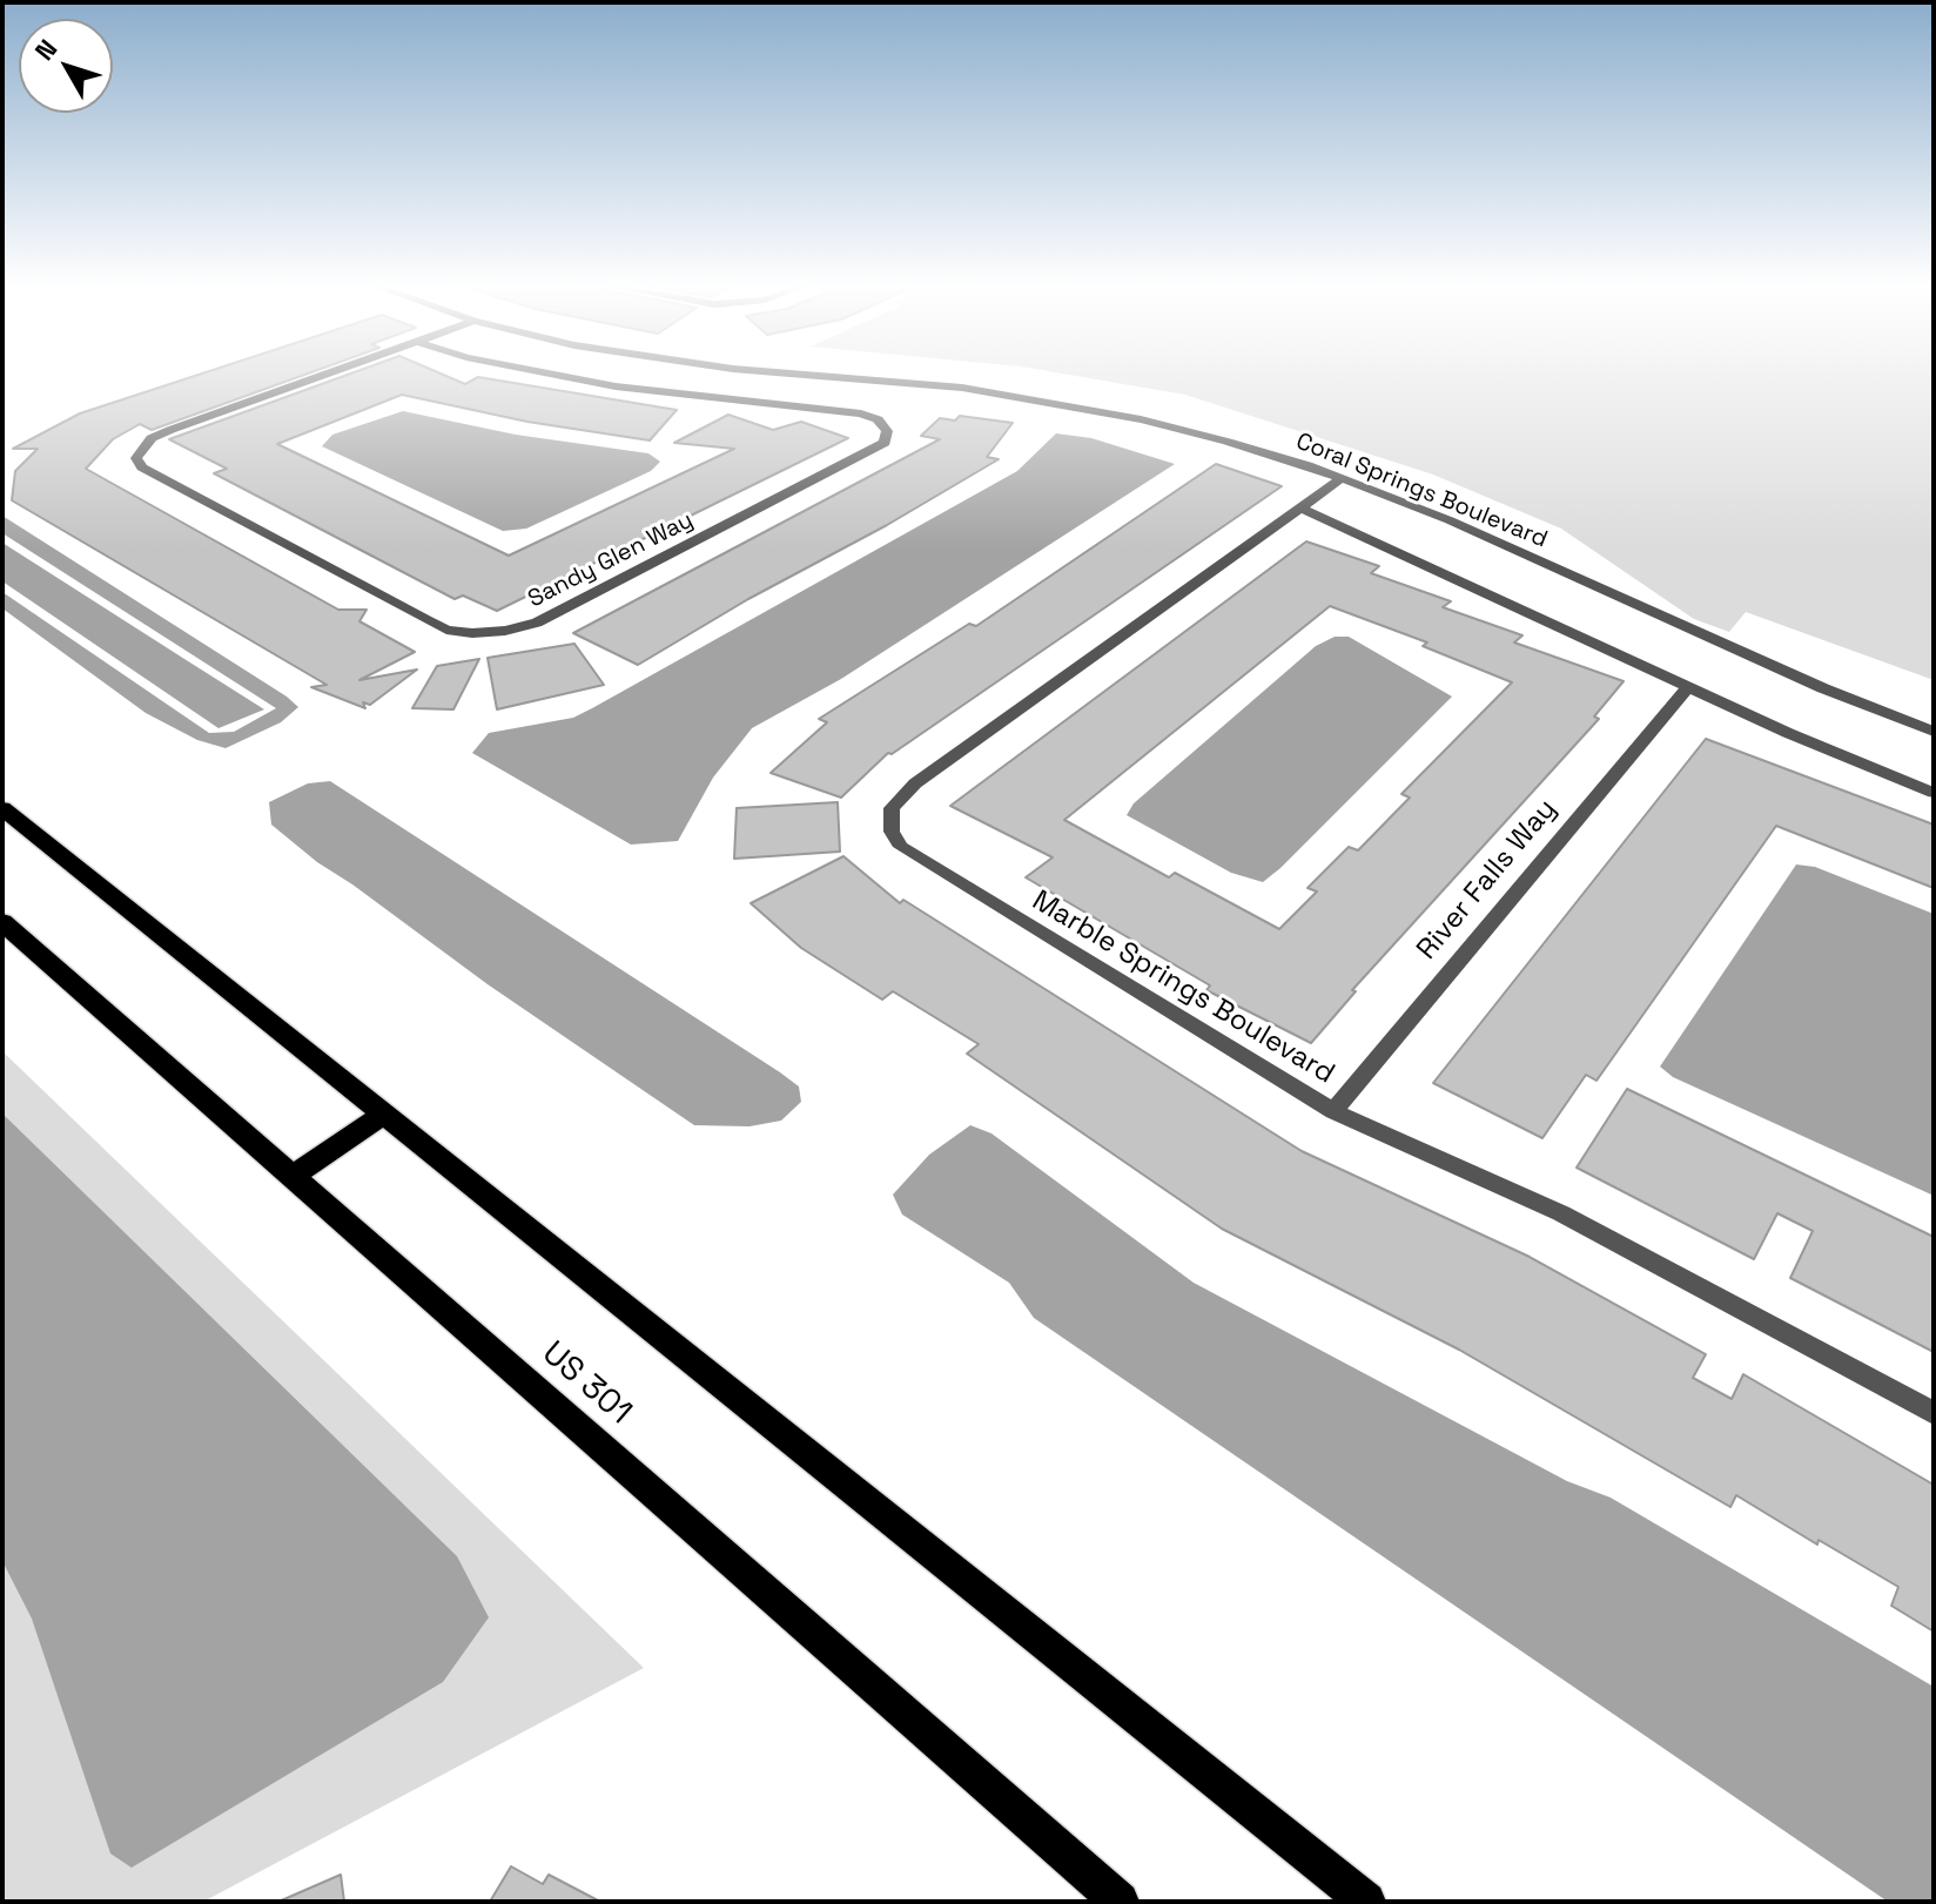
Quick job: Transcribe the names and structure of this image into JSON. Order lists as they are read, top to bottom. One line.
{"streets":{"main road":["US 301"],"street":["Coral Springs Boulevard","Sandy Glen Way","River Falls Way","Marble Springs Boulevard"]},"crossings":[["Coral Springs Boulevard","Marble Springs Boulevard"],["River Falls Way","Marble Springs Boulevard"]],"north":"top left"}
